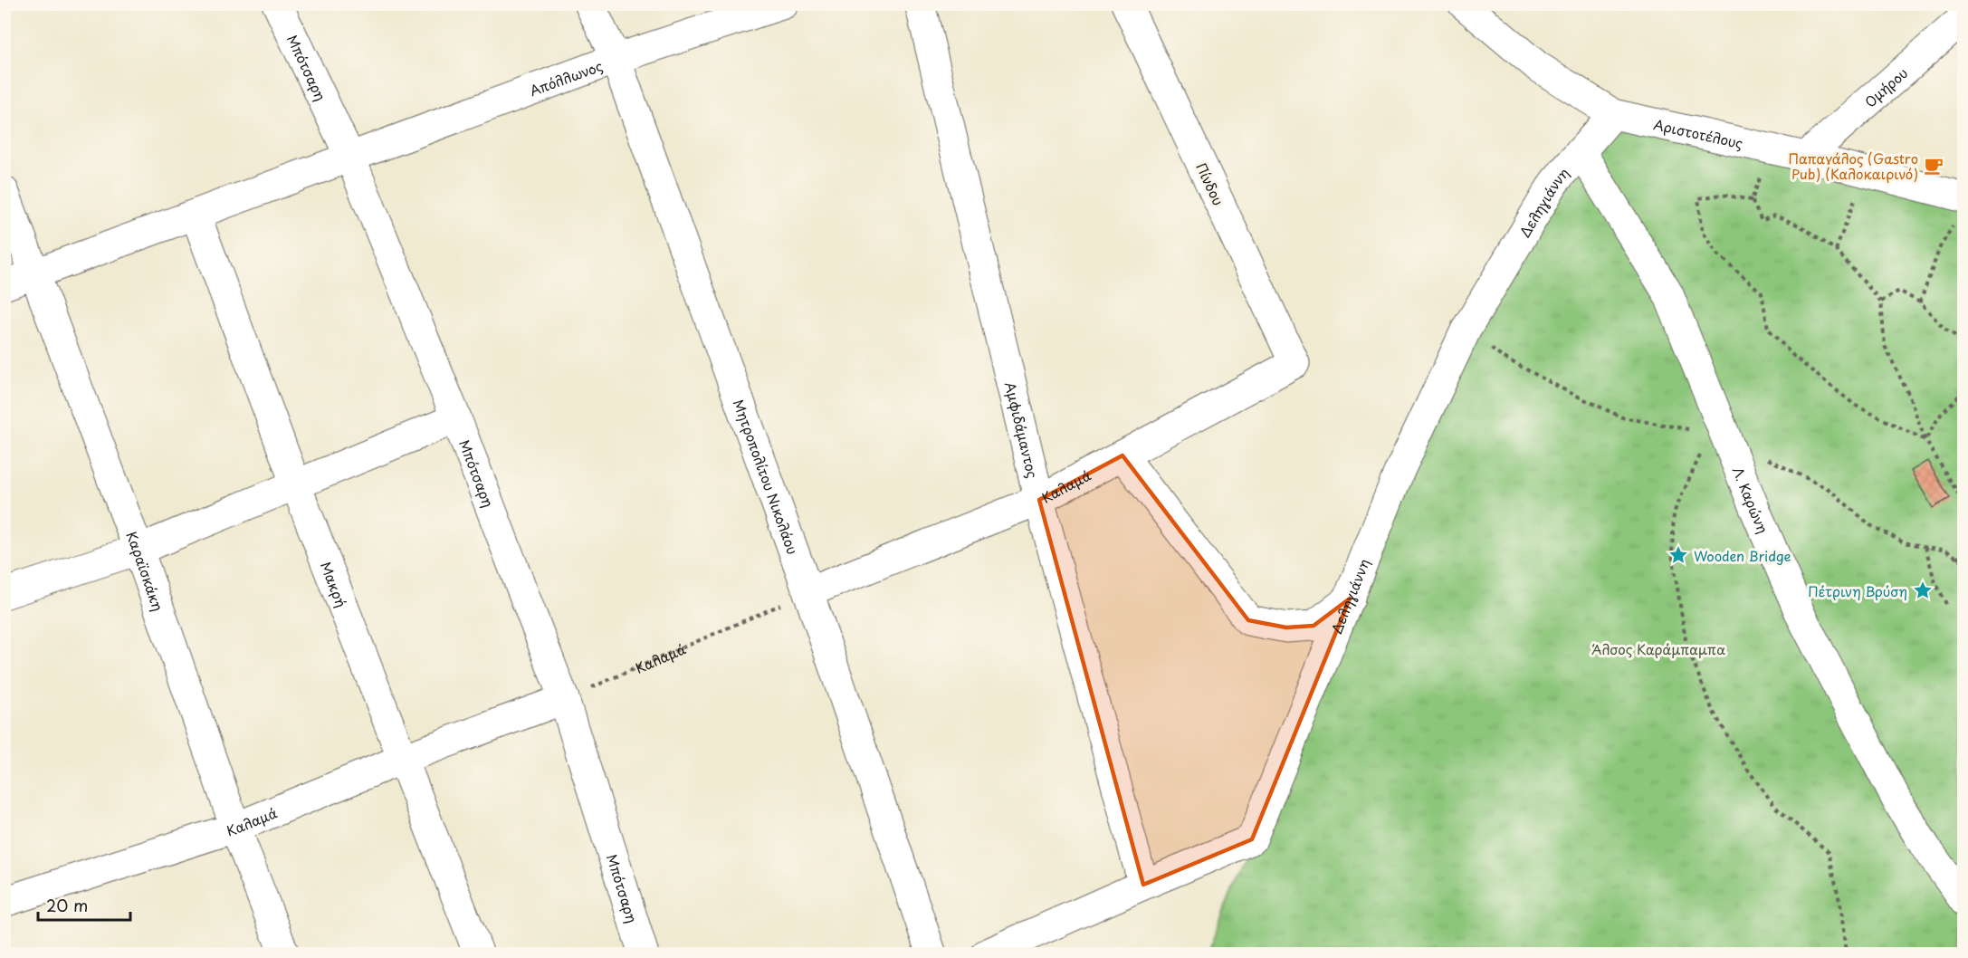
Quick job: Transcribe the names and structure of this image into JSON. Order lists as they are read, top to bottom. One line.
{"streets":{"street":["Μπότσαρη","Απόλλωνος","Ομήρου","Αριστοτέλους","Πίνδου","Δεληγιάννη","Αμφιδάμαντος","Μητροπολίτου Νικολάου","Καλαμά","Λ. Καρώνη","Καραϊσκάκη","Μακρή"]},"crossings":[["Μπότσαρη","Απόλλωνος"],["Μπότσαρη","Καλαμά"],["Απόλλωνος","Μητροπολίτου Νικολάου"],["Απόλλωνος","Καραϊσκάκη"],["Απόλλωνος","Μακρή"],["Ομήρου","Αριστοτέλους"],["Αριστοτέλους","Δεληγιάννη"],["Πίνδου","Καλαμά"],["Δεληγιάννη","Αμφιδάμαντος"],["Δεληγιάννη","Λ. Καρώνη"],["Αμφιδάμαντος","Καλαμά"],["Μητροπολίτου Νικολάου","Καλαμά"],["Καλαμά","Καραϊσκάκη"],["Καλαμά","Μακρή"]],"parks":["Άλσος Καράμπαμπα"],"places":{"cafe":["Παπαγάλος (Gastro Pub) (Καλοκαιρινό)"],"place":["Wooden Bridge","Πέτρινη Βρύση"]},"scale_bar":"20 m"}
